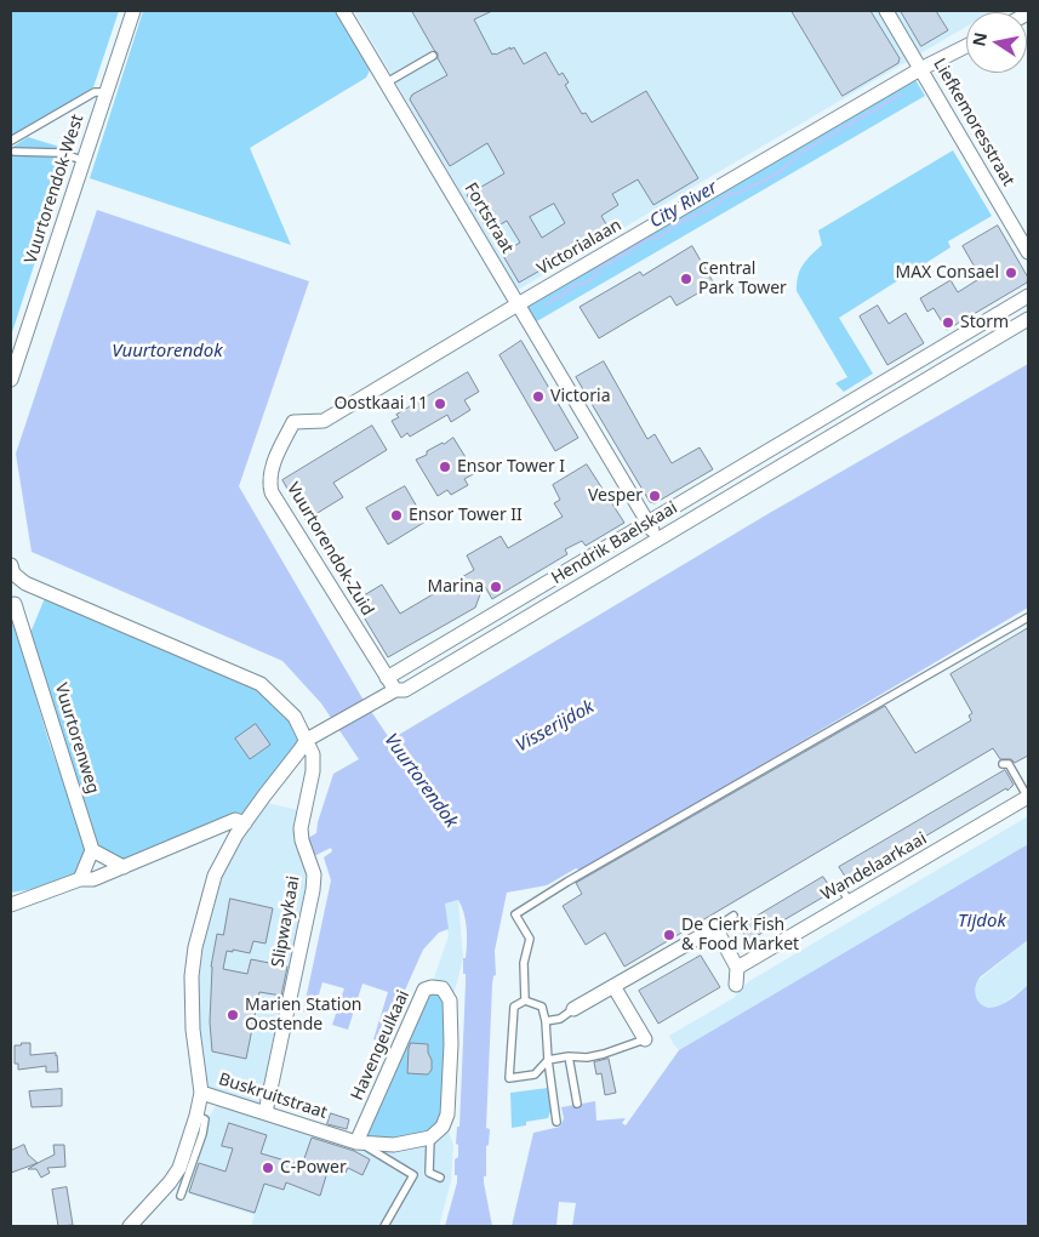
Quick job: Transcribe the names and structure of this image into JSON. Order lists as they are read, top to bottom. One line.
{"streets":{"street":["Liefkemoresstraat","Vuurtorendok-West","Fortstraat","Victorialaan","Hendrik Baelskaai","Vuurtorendok-Zuid","Vuurtorenweg","Wandelaarkaai","Slipwaykaai","Havengeulkaai","Buskruitstraat"]},"crossings":[["Liefkemoresstraat","Victorialaan"],["Fortstraat","Victorialaan"],["Fortstraat","Hendrik Baelskaai"],["Victorialaan","Vuurtorendok-Zuid"],["Hendrik Baelskaai","Vuurtorendok-Zuid"],["Hendrik Baelskaai","Slipwaykaai"],["Hendrik Baelskaai","Buskruitstraat"],["Slipwaykaai","Buskruitstraat"],["Havengeulkaai","Buskruitstraat"]],"water":["City River","Vuurtorendok","Visserijdok","Tijdok"],"places":["MAX Consael","Central Park Tower","Storm","Victoria","Oostkaai 11","Ensor Tower I","Vesper","Ensor Tower II","Marina","De Cierk Fish & Food Market","Marien Station Oostende","C-Power"],"north":"left"}
